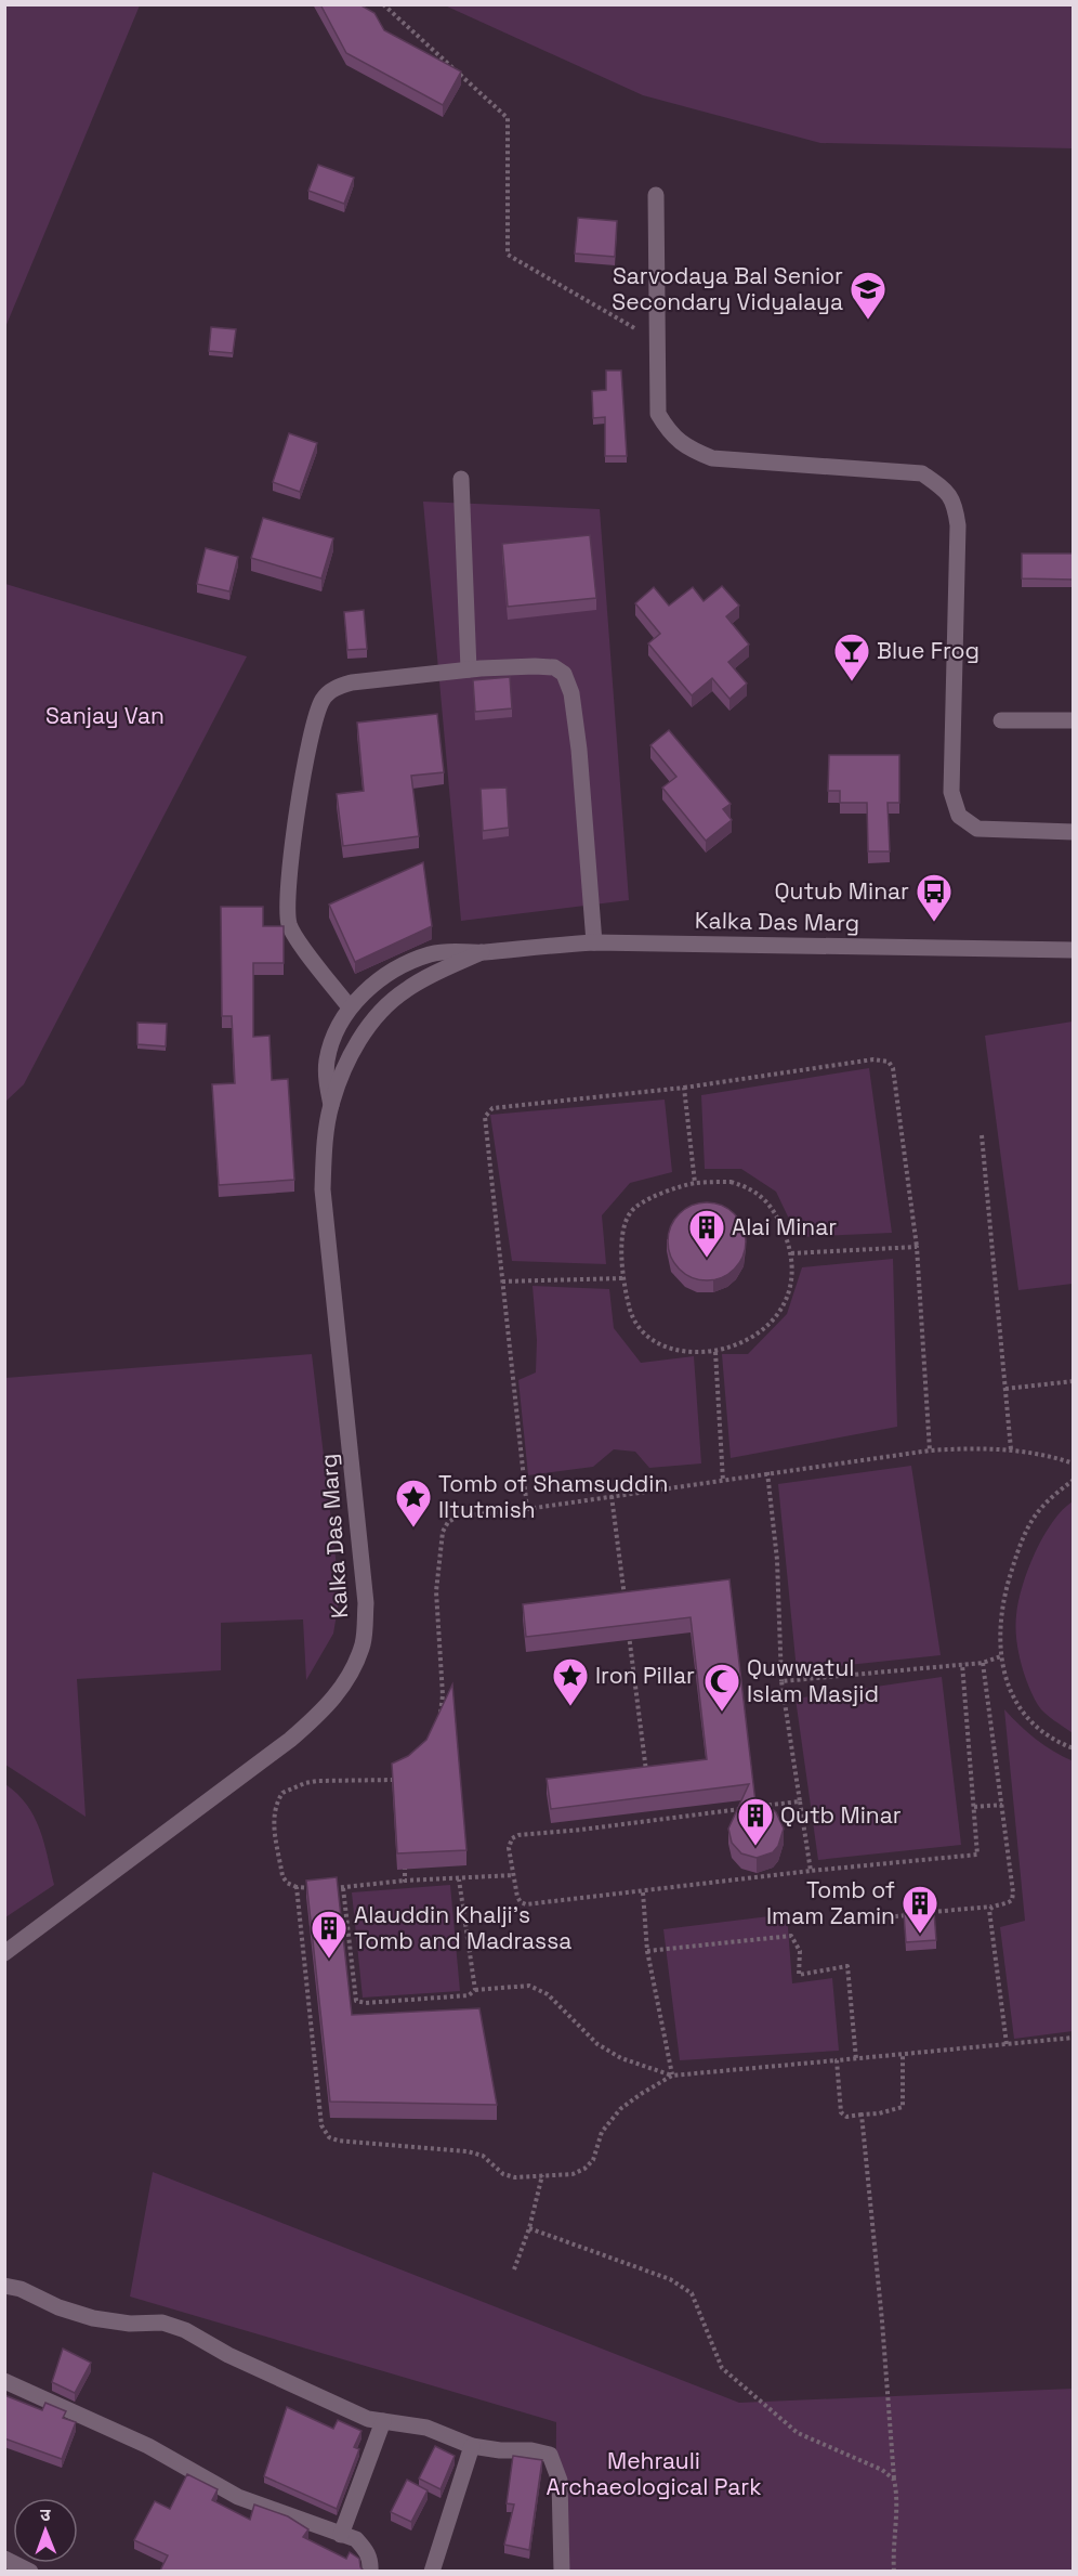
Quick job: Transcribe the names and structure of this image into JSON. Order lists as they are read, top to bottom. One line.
{"streets":{"street":["Kalka Das Marg"]},"parks":["Sanjay Van","Mehrauli Archaeological Park"],"places":{"school or university":["Sarvodaya Bal Senior Secondary Vidyalaya"],"bar":["Blue Frog"],"bus stop":["Qutub Minar"],"building":["Alai Minar","Qutb Minar","Tomb of Imam Zamin","Alauddin Khalji's Tomb and Madrassa"],"place":["Tomb of Shamsuddin Iltutmish","Iron Pillar"],"mosque":["Quwwatul Islam Masjid"]},"north":"top"}
